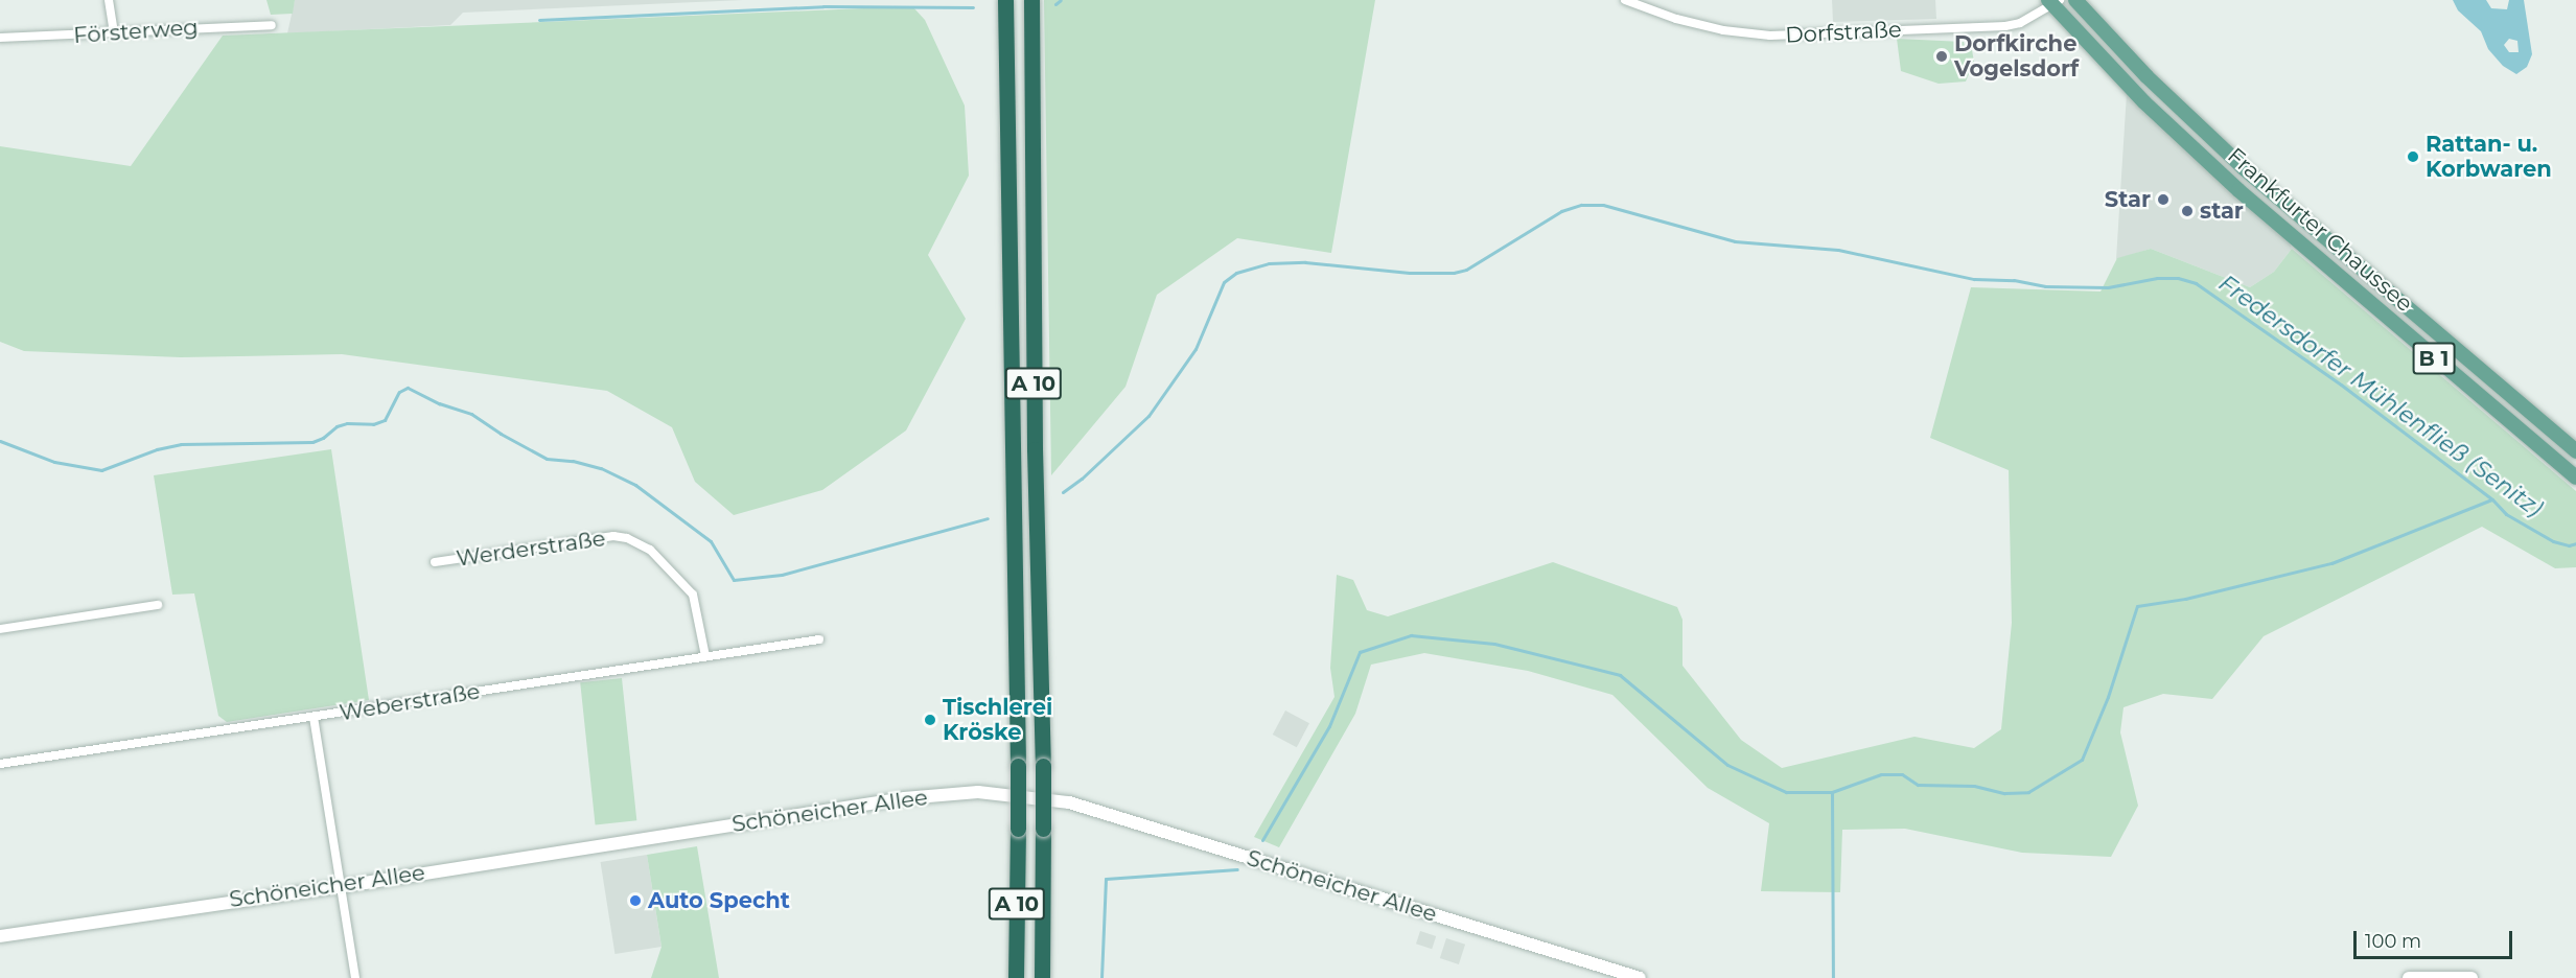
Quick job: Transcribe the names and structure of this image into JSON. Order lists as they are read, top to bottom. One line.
{"streets":{"highway":["A 10"],"main road":["Frankfurter Chaussee","B 1"],"street":["Försterweg","Dorfstraße","Werderstraße","Weberstraße","Schöneicher Allee"]},"crossings":[["Dorfstraße","Frankfurter Chaussee"],["Werderstraße","Weberstraße"]],"water":["Fredersdorfer Mühlenfließ (Senitz)"],"places":["Dorfkirche Vogelsdorf","Rattan- u. Korbwaren","Star","star","Tischlerei Kröske","Auto Specht"],"scale_bar":"100 m"}
